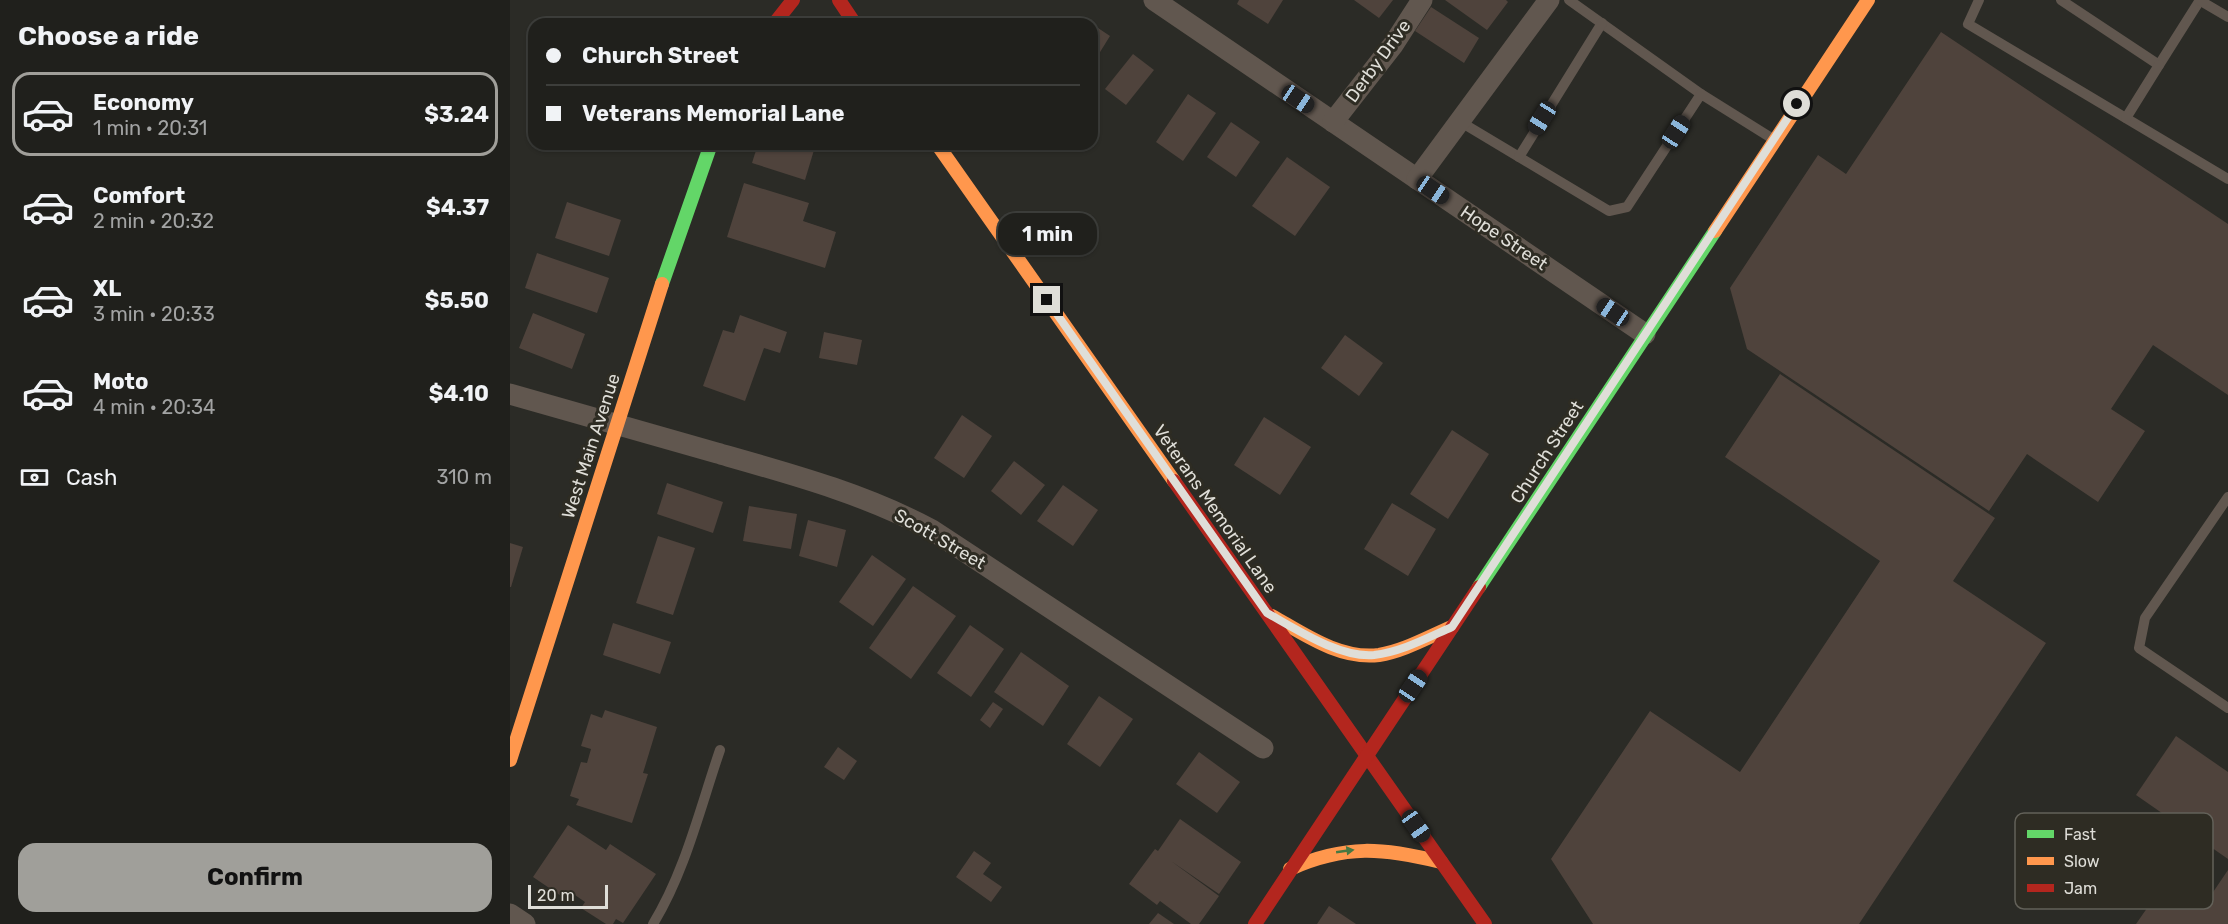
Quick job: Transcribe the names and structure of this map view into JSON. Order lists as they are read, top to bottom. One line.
{"streets":{"street":["Derby Drive","Hope Street","West Main Avenue","Church Street","Veterans Memorial Lane","Scott Street"]},"crossings":[["Derby Drive","Hope Street"],["Hope Street","Church Street"],["West Main Avenue","Scott Street"],["Church Street","Veterans Memorial Lane"]],"legend":["Fast","Slow","Jam"],"scale_bar":"20 m","page":{"heading":"Choose a ride","banner":["Church Street","Veterans Memorial Lane"],"list":[{"name":"Economy","note":"1 min · 20:31","value":"$3.24"},{"name":"Comfort","note":"2 min · 20:32","value":"$4.37"},{"name":"XL","note":"3 min · 20:33","value":"$5.50"},{"name":"Moto","note":"4 min · 20:34","value":"$4.10"}],"bubble":"1 min","pay":["Cash","310 m"],"buttons":"Confirm","scale":"20 m"}}
